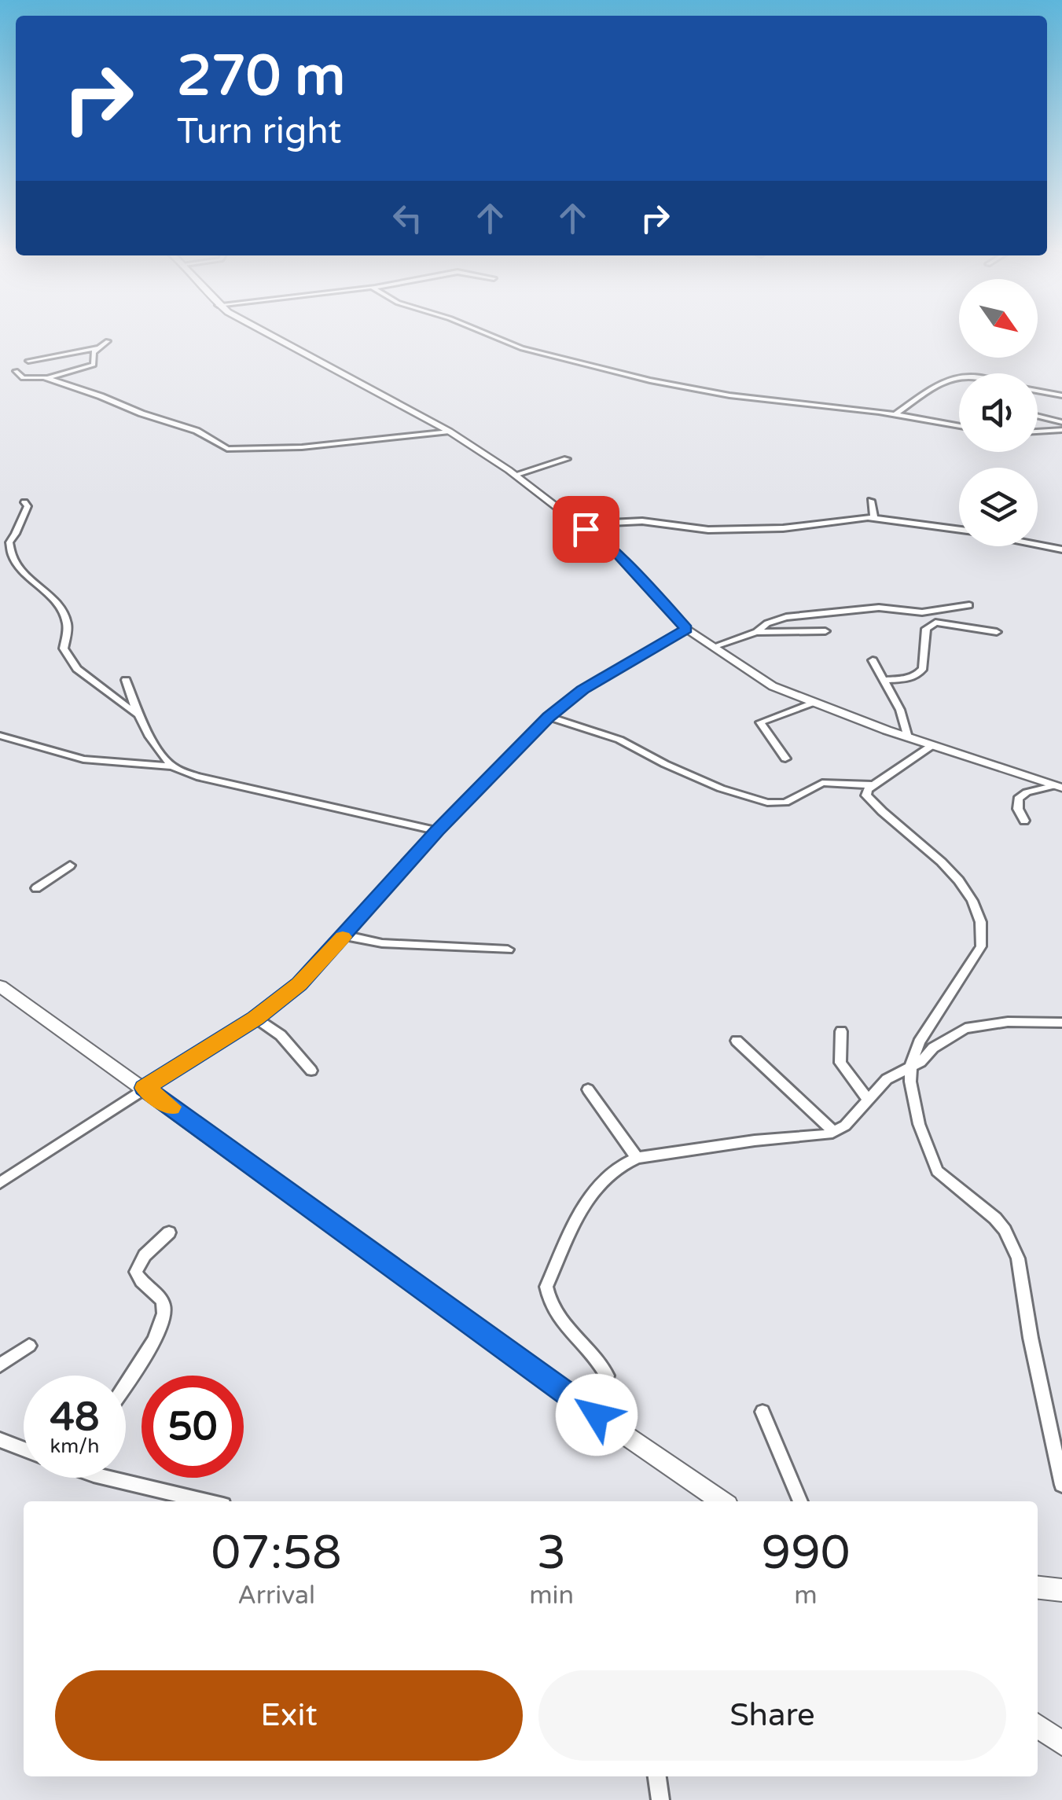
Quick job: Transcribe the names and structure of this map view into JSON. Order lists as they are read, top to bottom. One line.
{"north":"bottom right","page":{"turn":["270 m","Turn right"],"speed":"48 km/h","limit":"50","eta":["07:58","Arrival","3","min","990","m"],"buttons":["Exit","Share"]}}
